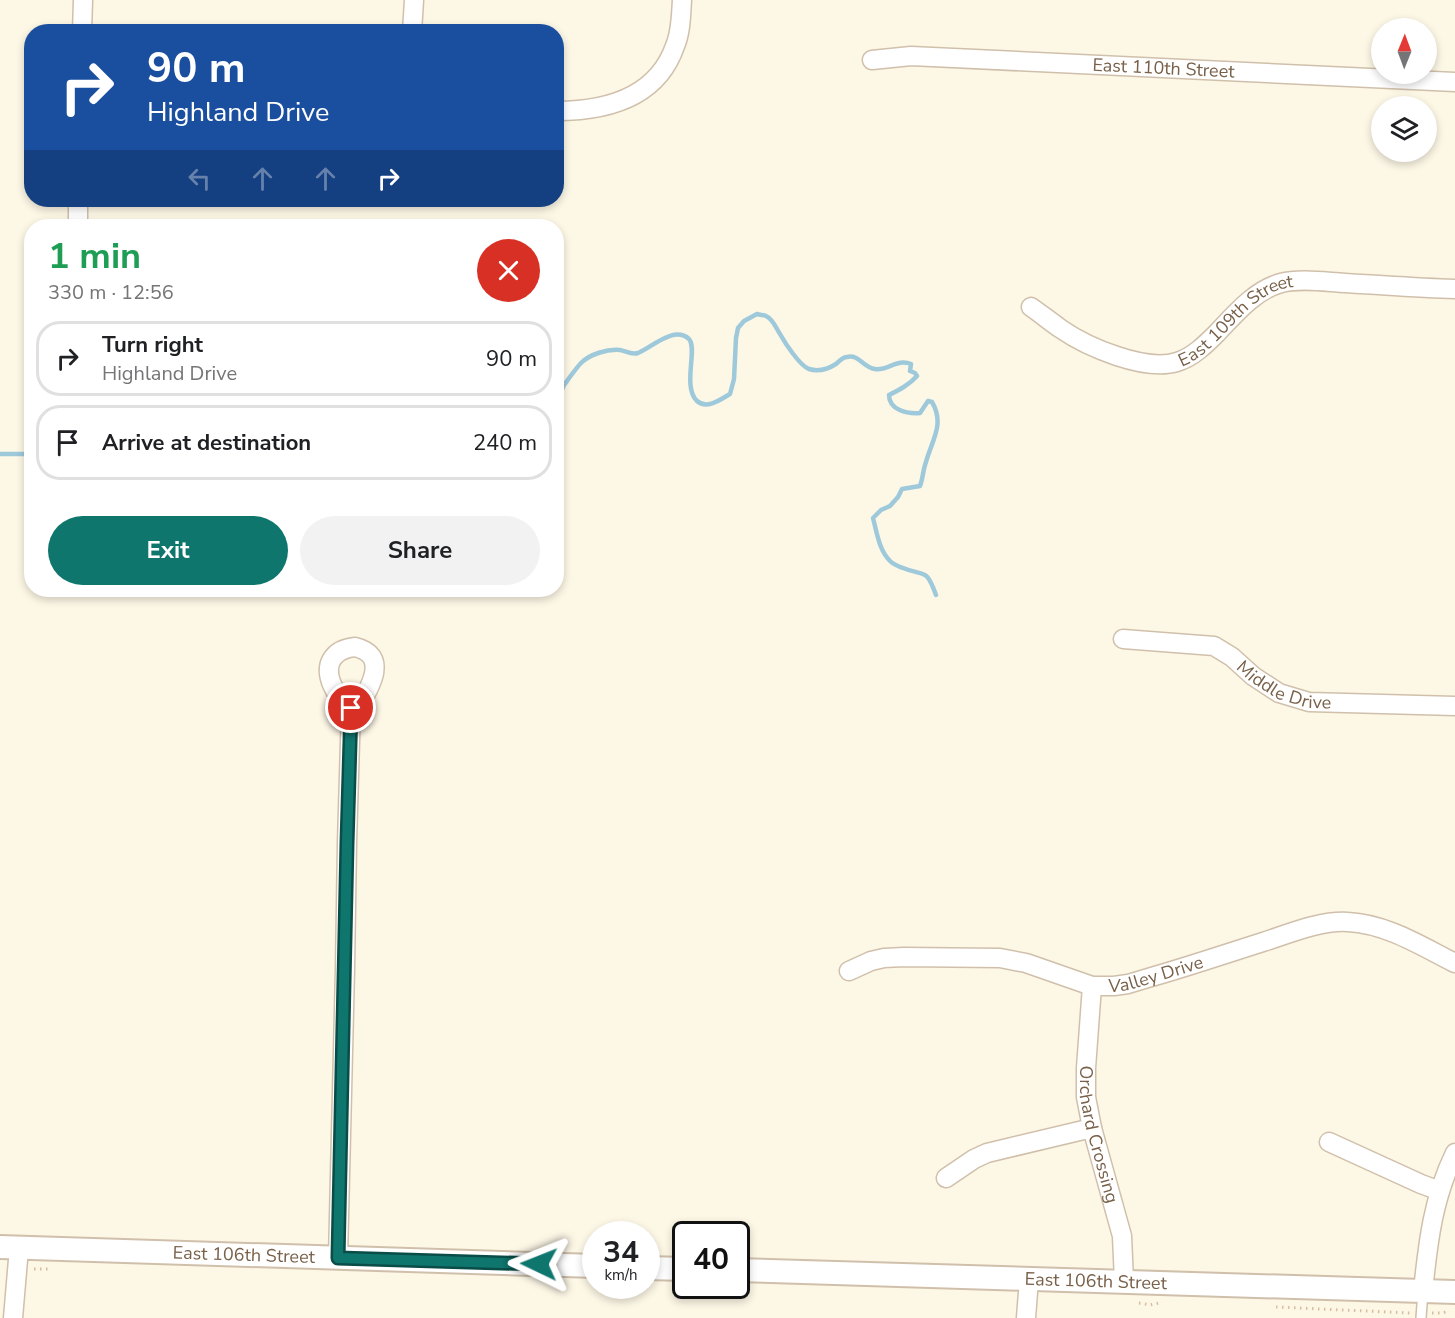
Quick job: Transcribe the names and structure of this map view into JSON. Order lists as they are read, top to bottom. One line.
{"streets":{"street":["East 110th Street","East 109th Street","Middle Drive","Valley Drive","Orchard Crossing","East 106th Street"]},"crossings":[["Valley Drive","Orchard Crossing"],["Orchard Crossing","East 106th Street"]],"north":"top","page":{"turn":["90 m","Highland Drive"],"heading":["1 min","330 m · 12:56"],"list":[{"name":"Turn right","note":"Highland Drive","value":"90 m"},{"name":"Arrive at destination","value":"240 m"}],"buttons":["Exit","Share"],"speed":"34 km/h","limit":"40"}}
